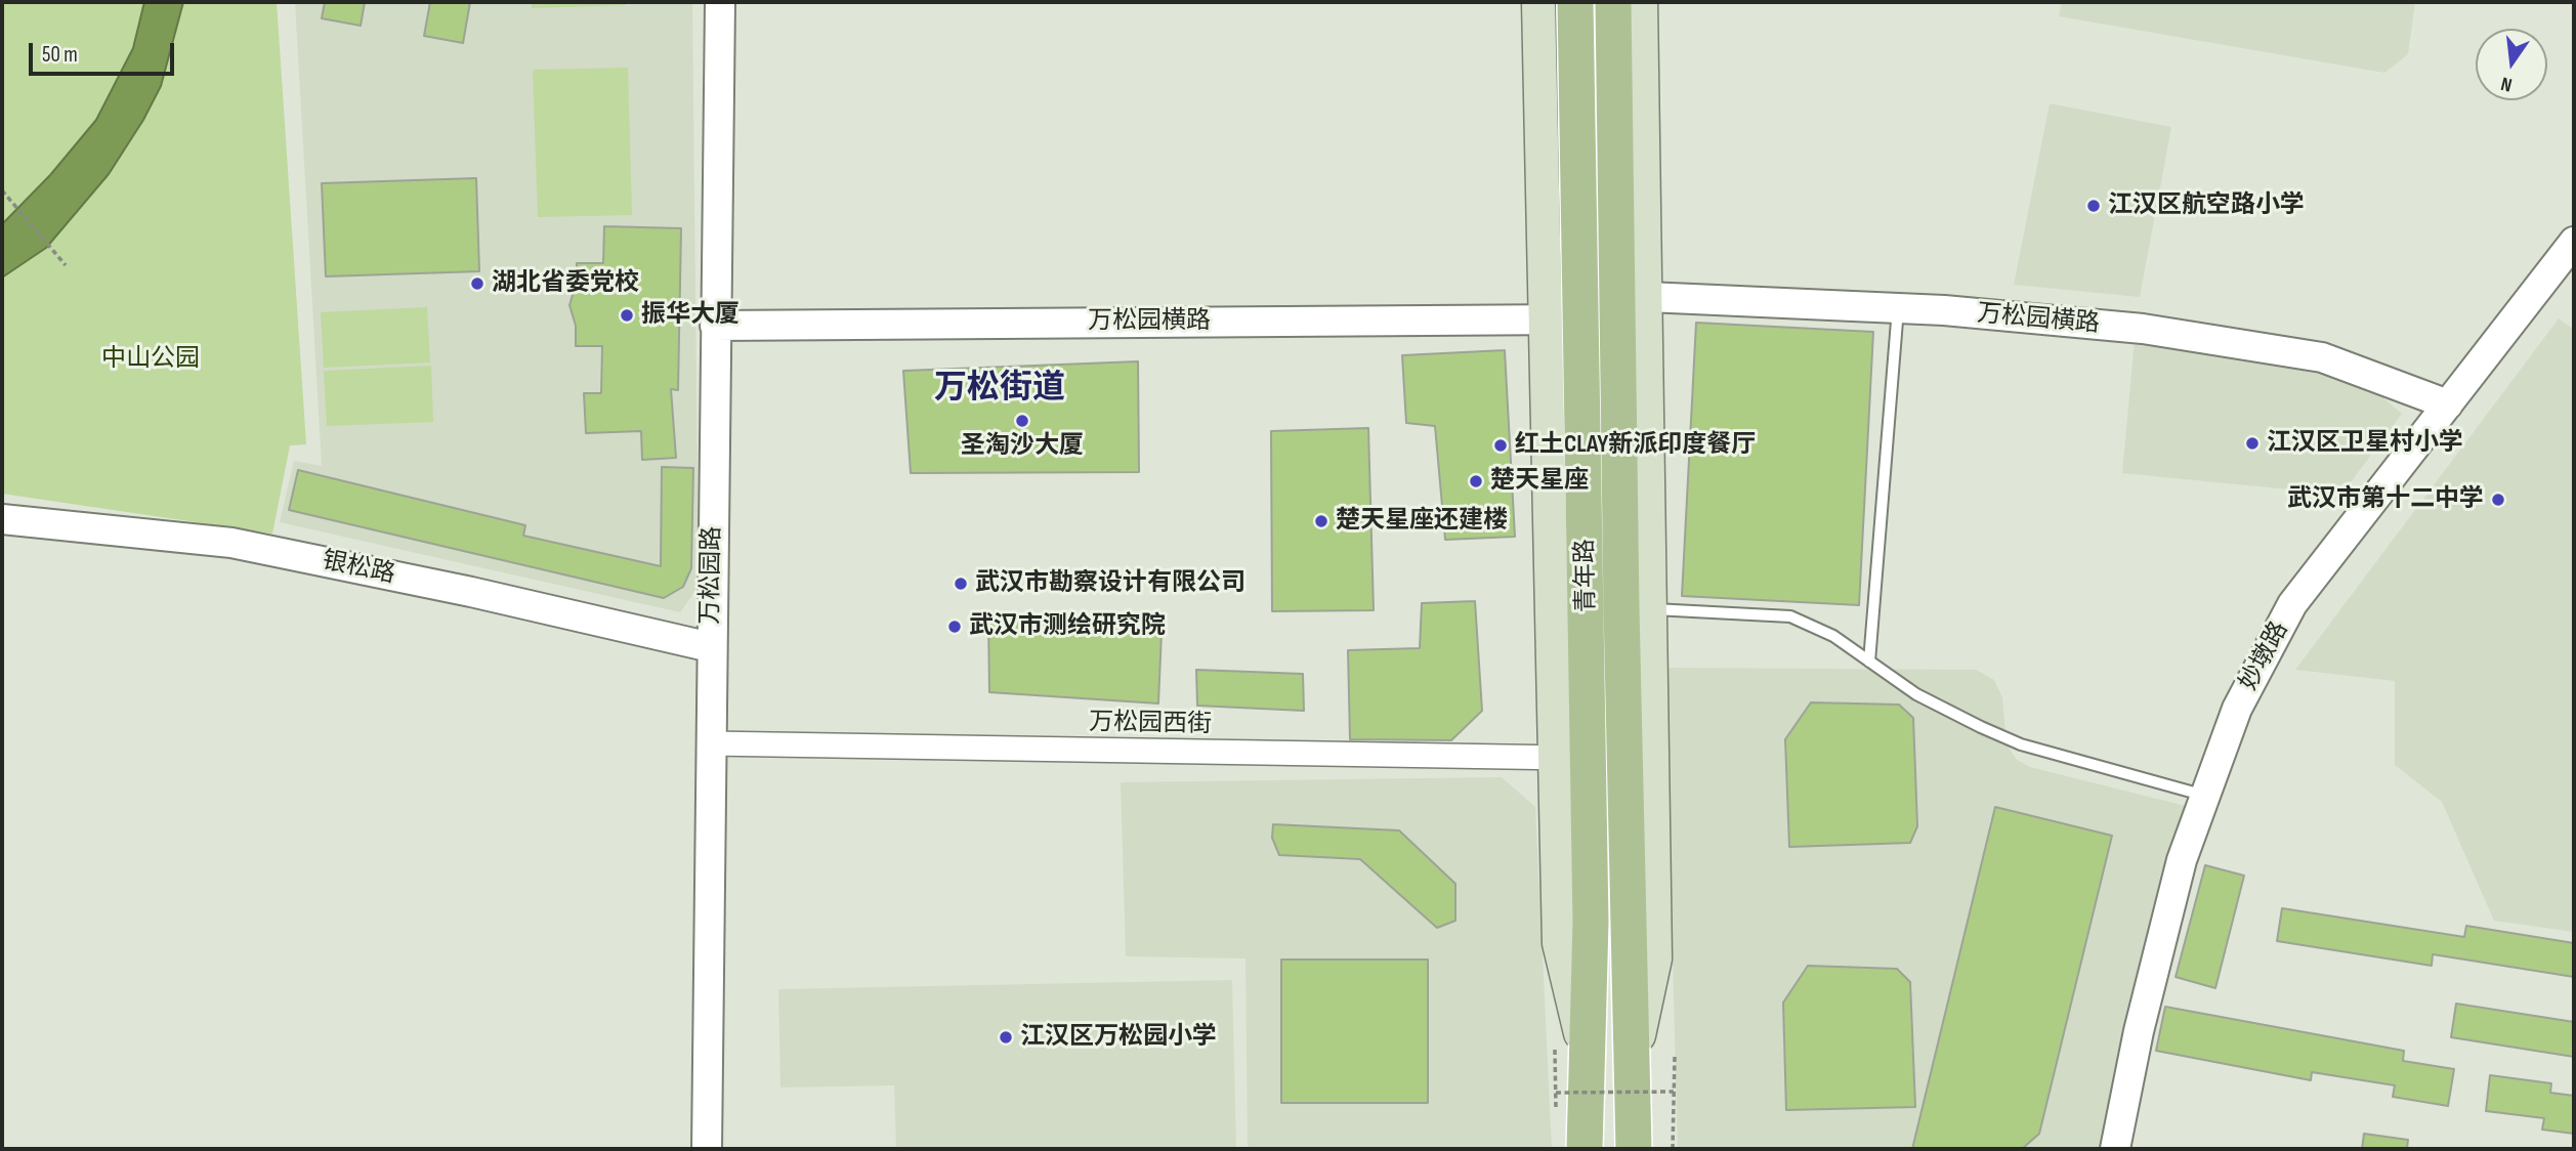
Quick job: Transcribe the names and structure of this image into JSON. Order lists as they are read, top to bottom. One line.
{"streets":{"main road":["青年路"],"street":["万松园横路","银松路","万松园路","妙墩路","万松园西街"]},"crossings":[["万松园横路","万松园路"],["万松园横路","青年路"],["万松园横路","妙墩路"],["银松路","万松园路"],["万松园路","万松园西街"],["青年路","万松园西街"]],"districts":["万松街道"],"parks":["中山公园"],"places":["江汉区航空路小学","湖北省委党校","振华大厦","圣淘沙大厦","江汉区卫星村小学","红土CLAY新派印度餐厅","楚天星座","武汉市第十二中学","楚天星座还建楼","武汉市勘察设计有限公司","武汉市测绘研究院","江汉区万松园小学"],"scale_bar":"50 m","north":"bottom"}
